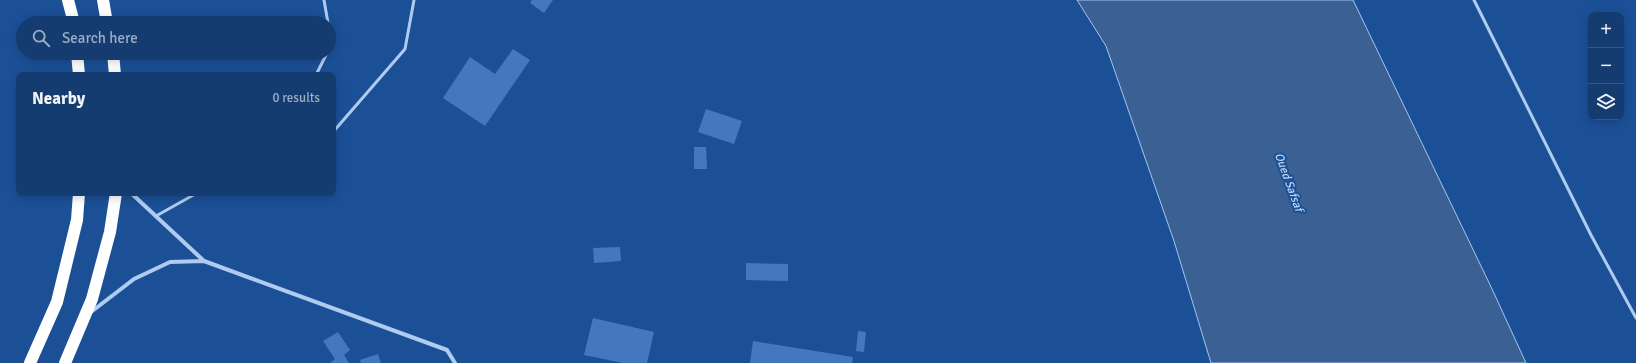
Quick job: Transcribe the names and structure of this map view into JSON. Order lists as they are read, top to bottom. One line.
{"water":["Oued Safsaf"],"page":{"map_buttons":["+","−"],"search":"Search here","heading":["Nearby","0 results"]}}
